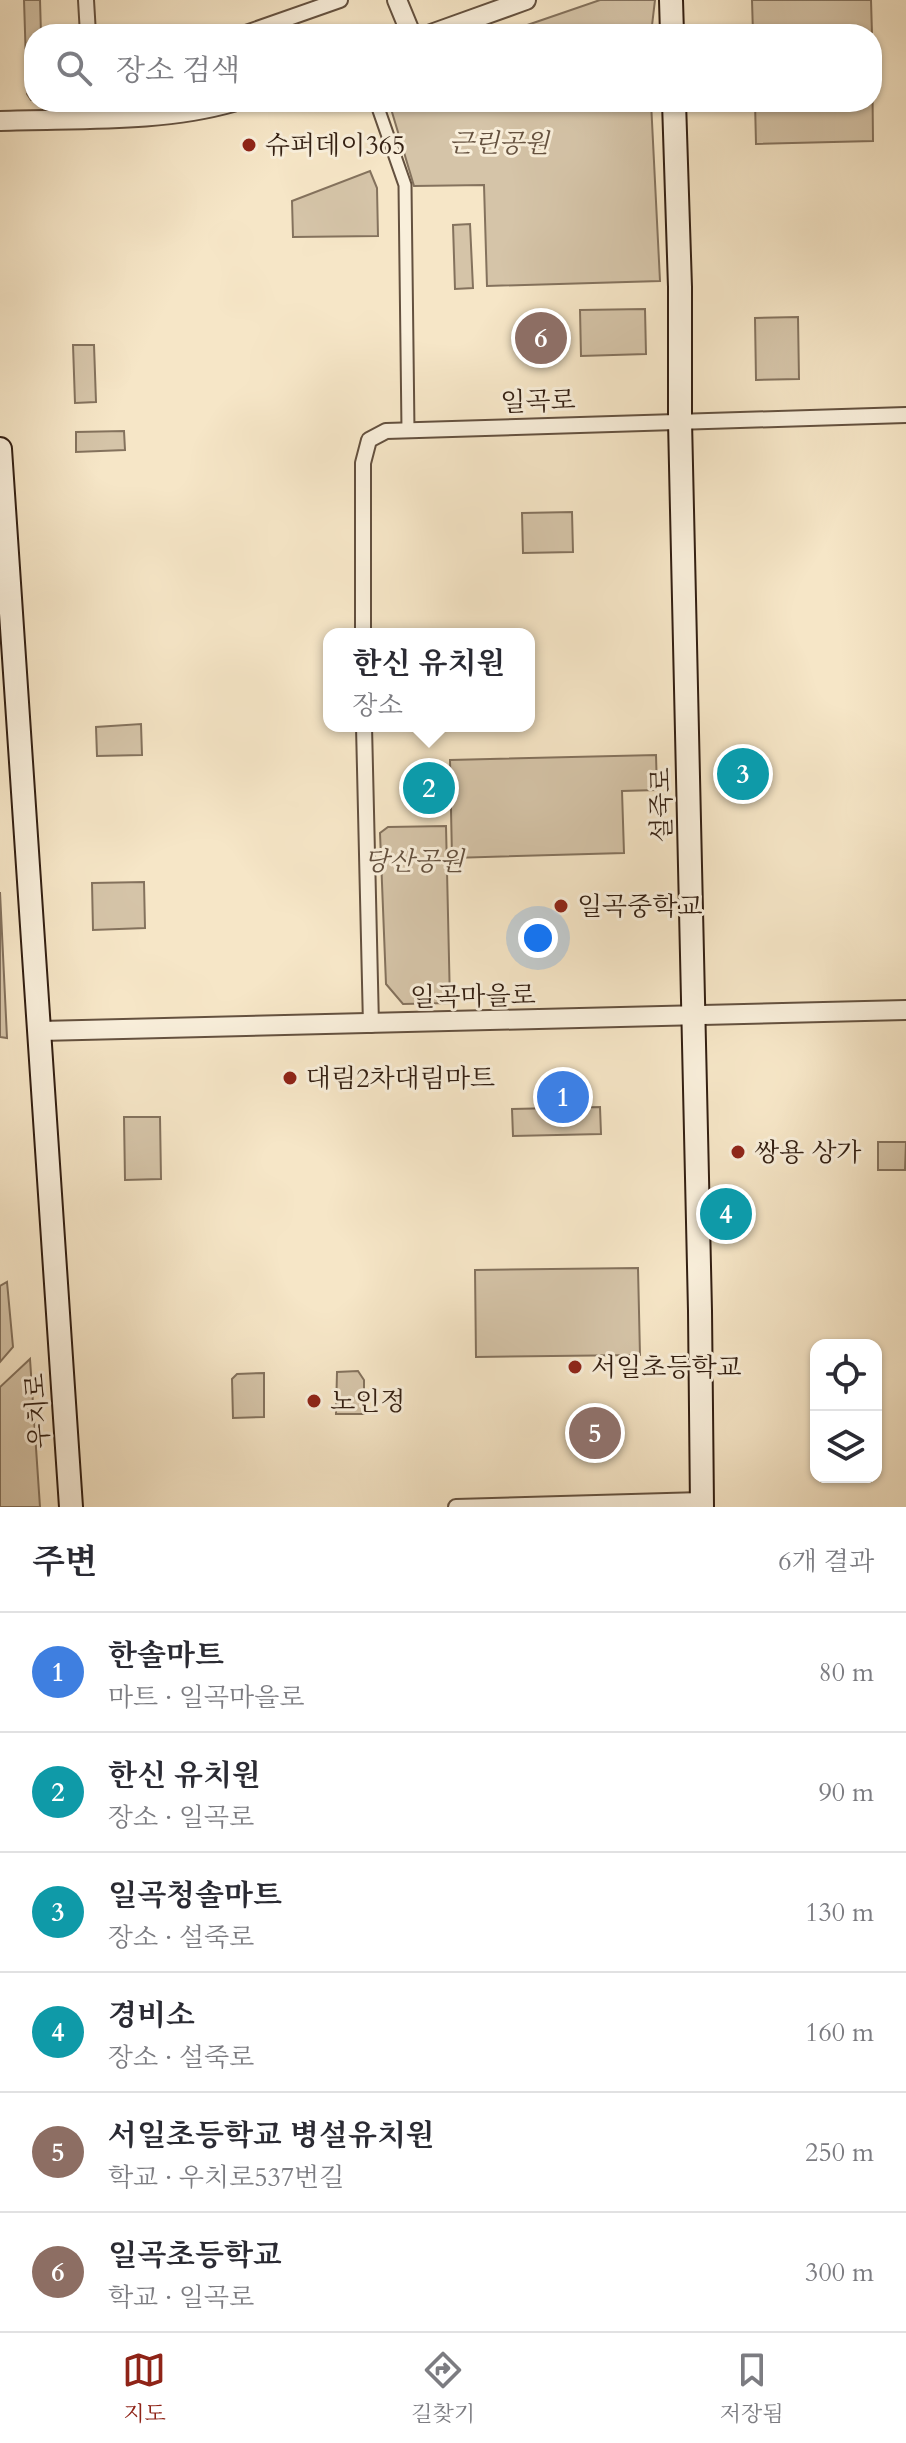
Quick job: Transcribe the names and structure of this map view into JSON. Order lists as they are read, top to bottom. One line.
{"streets":{"main road":["설죽로","우치로"],"street":["일곡로","일곡마을로"]},"crossings":[["일곡로","설죽로"],["설죽로","일곡마을로"],["일곡마을로","우치로"]],"parks":["근린공원","당산공원"],"places":["슈퍼데이365","일곡중학교","대림2차대림마트","쌍용 상가","서일초등학교","노인정"],"page":{"search":"장소 검색","pins":["6","3","2","1","4","5"],"popup":["한신 유치원","장소"],"heading":["주변","6개 결과"],"list":[{"mark":"1","name":"한솔마트","note":"마트 · 일곡마을로","value":"80 m"},{"mark":"2","name":"한신 유치원","note":"장소 · 일곡로","value":"90 m"},{"mark":"3","name":"일곡청솔마트","note":"장소 · 설죽로","value":"130 m"},{"mark":"4","name":"경비소","note":"장소 · 설죽로","value":"160 m"},{"mark":"5","name":"서일초등학교 병설유치원","note":"학교 · 우치로537번길","value":"250 m"},{"mark":"6","name":"일곡초등학교","note":"학교 · 일곡로","value":"300 m"}],"nav":["지도","길찾기","저장됨"]}}
